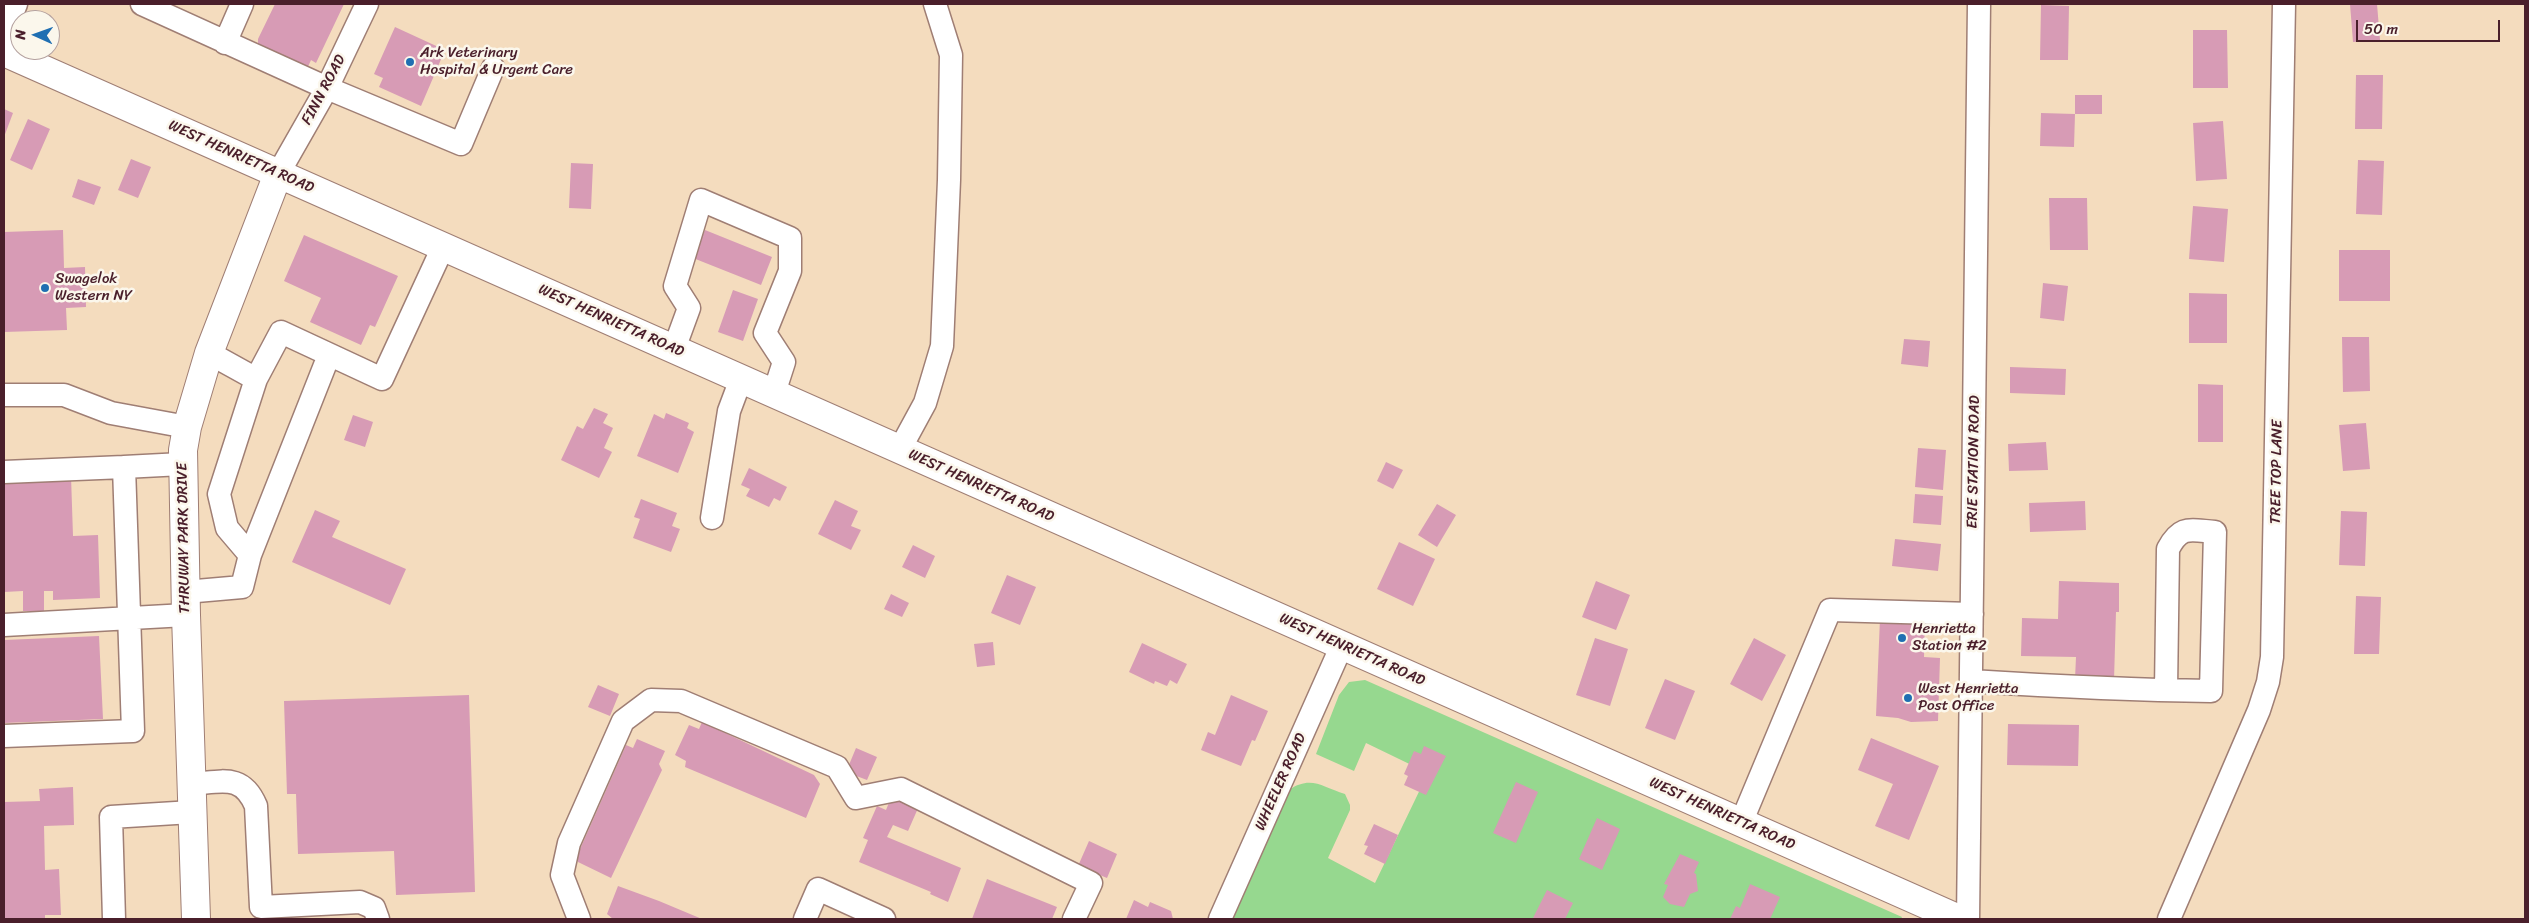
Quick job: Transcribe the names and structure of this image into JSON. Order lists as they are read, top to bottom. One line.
{"streets":{"main road":["WEST HENRIETTA ROAD","THRUWAY PARK DRIVE"],"street":["FINN ROAD","ERIE STATION ROAD","TREE TOP LANE","WHEELER ROAD"]},"crossings":[["FINN ROAD","WEST HENRIETTA ROAD"],["FINN ROAD","THRUWAY PARK DRIVE"],["WEST HENRIETTA ROAD","THRUWAY PARK DRIVE"],["WEST HENRIETTA ROAD","WHEELER ROAD"]],"places":["Ark Veterinary Hospital & Urgent Care","Swagelok Western NY","Henrietta Station #2","West Henrietta Post Office"],"scale_bar":"50 m","north":"left"}
